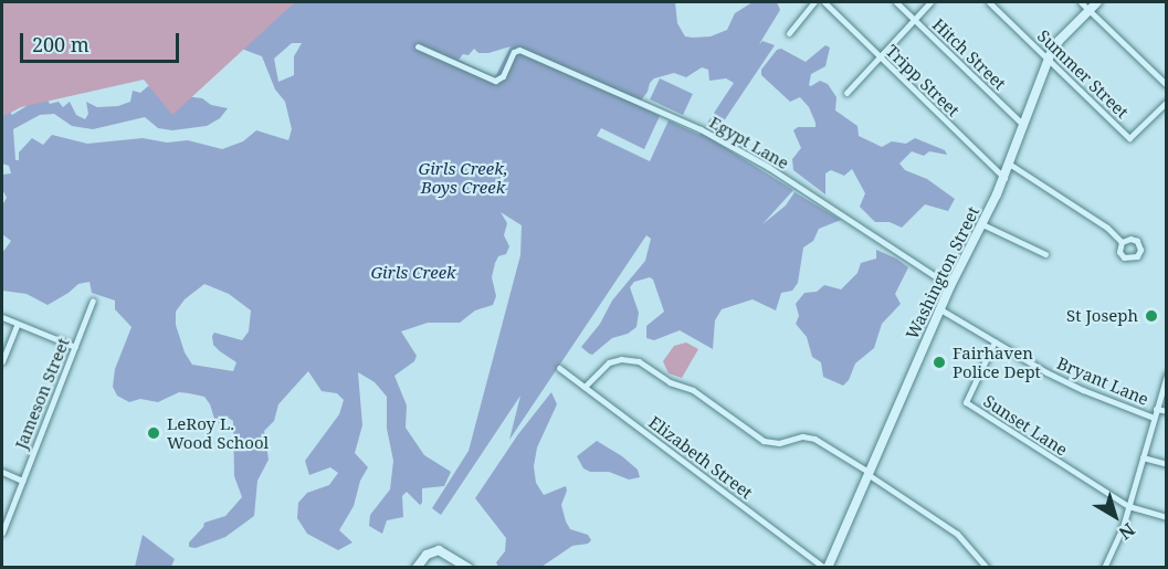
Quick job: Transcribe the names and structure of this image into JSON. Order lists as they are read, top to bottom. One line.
{"streets":{"main road":["Washington Street"],"street":["Hitch Street","Summer Street","Tripp Street","Egypt Lane","Bryant Lane","Jameson Street","Sunset Lane","Elizabeth Street"]},"crossings":[["Hitch Street","Washington Street"],["Summer Street","Washington Street"],["Tripp Street","Washington Street"],["Egypt Lane","Washington Street"],["Washington Street","Bryant Lane"],["Washington Street","Elizabeth Street"],["Bryant Lane","Sunset Lane"]],"parks":["Girls Creek, Boys Creek","Girls Creek"],"places":["St Joseph","Fairhaven Police Dept","LeRoy L. Wood School"],"scale_bar":"200 m","north":"bottom right"}
